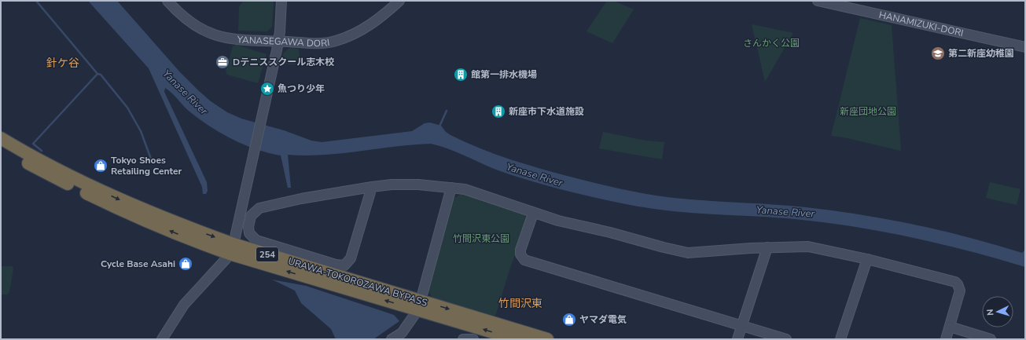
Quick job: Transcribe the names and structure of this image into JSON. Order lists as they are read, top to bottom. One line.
{"streets":{"highway":["254","URAWA-TOKOROZAWA BYPASS"],"street":["HANAMIZUKI-DORI","YANASEGAWA DORI"]},"districts":["針ケ谷","竹間沢東"],"water":["Yanase River"],"parks":["さんかく公園","新座団地公園","竹間沢東公園"],"places":{"school or university":["第二新座幼稚園"],"office":["Dテニススクール志木校"],"building":["館第一排水機場","新座市下水道施設"],"place":["魚つり少年"],"shop":["Tokyo Shoes Retailing Center","Cycle Base Asahi","ヤマダ電気"]},"north":"left"}
